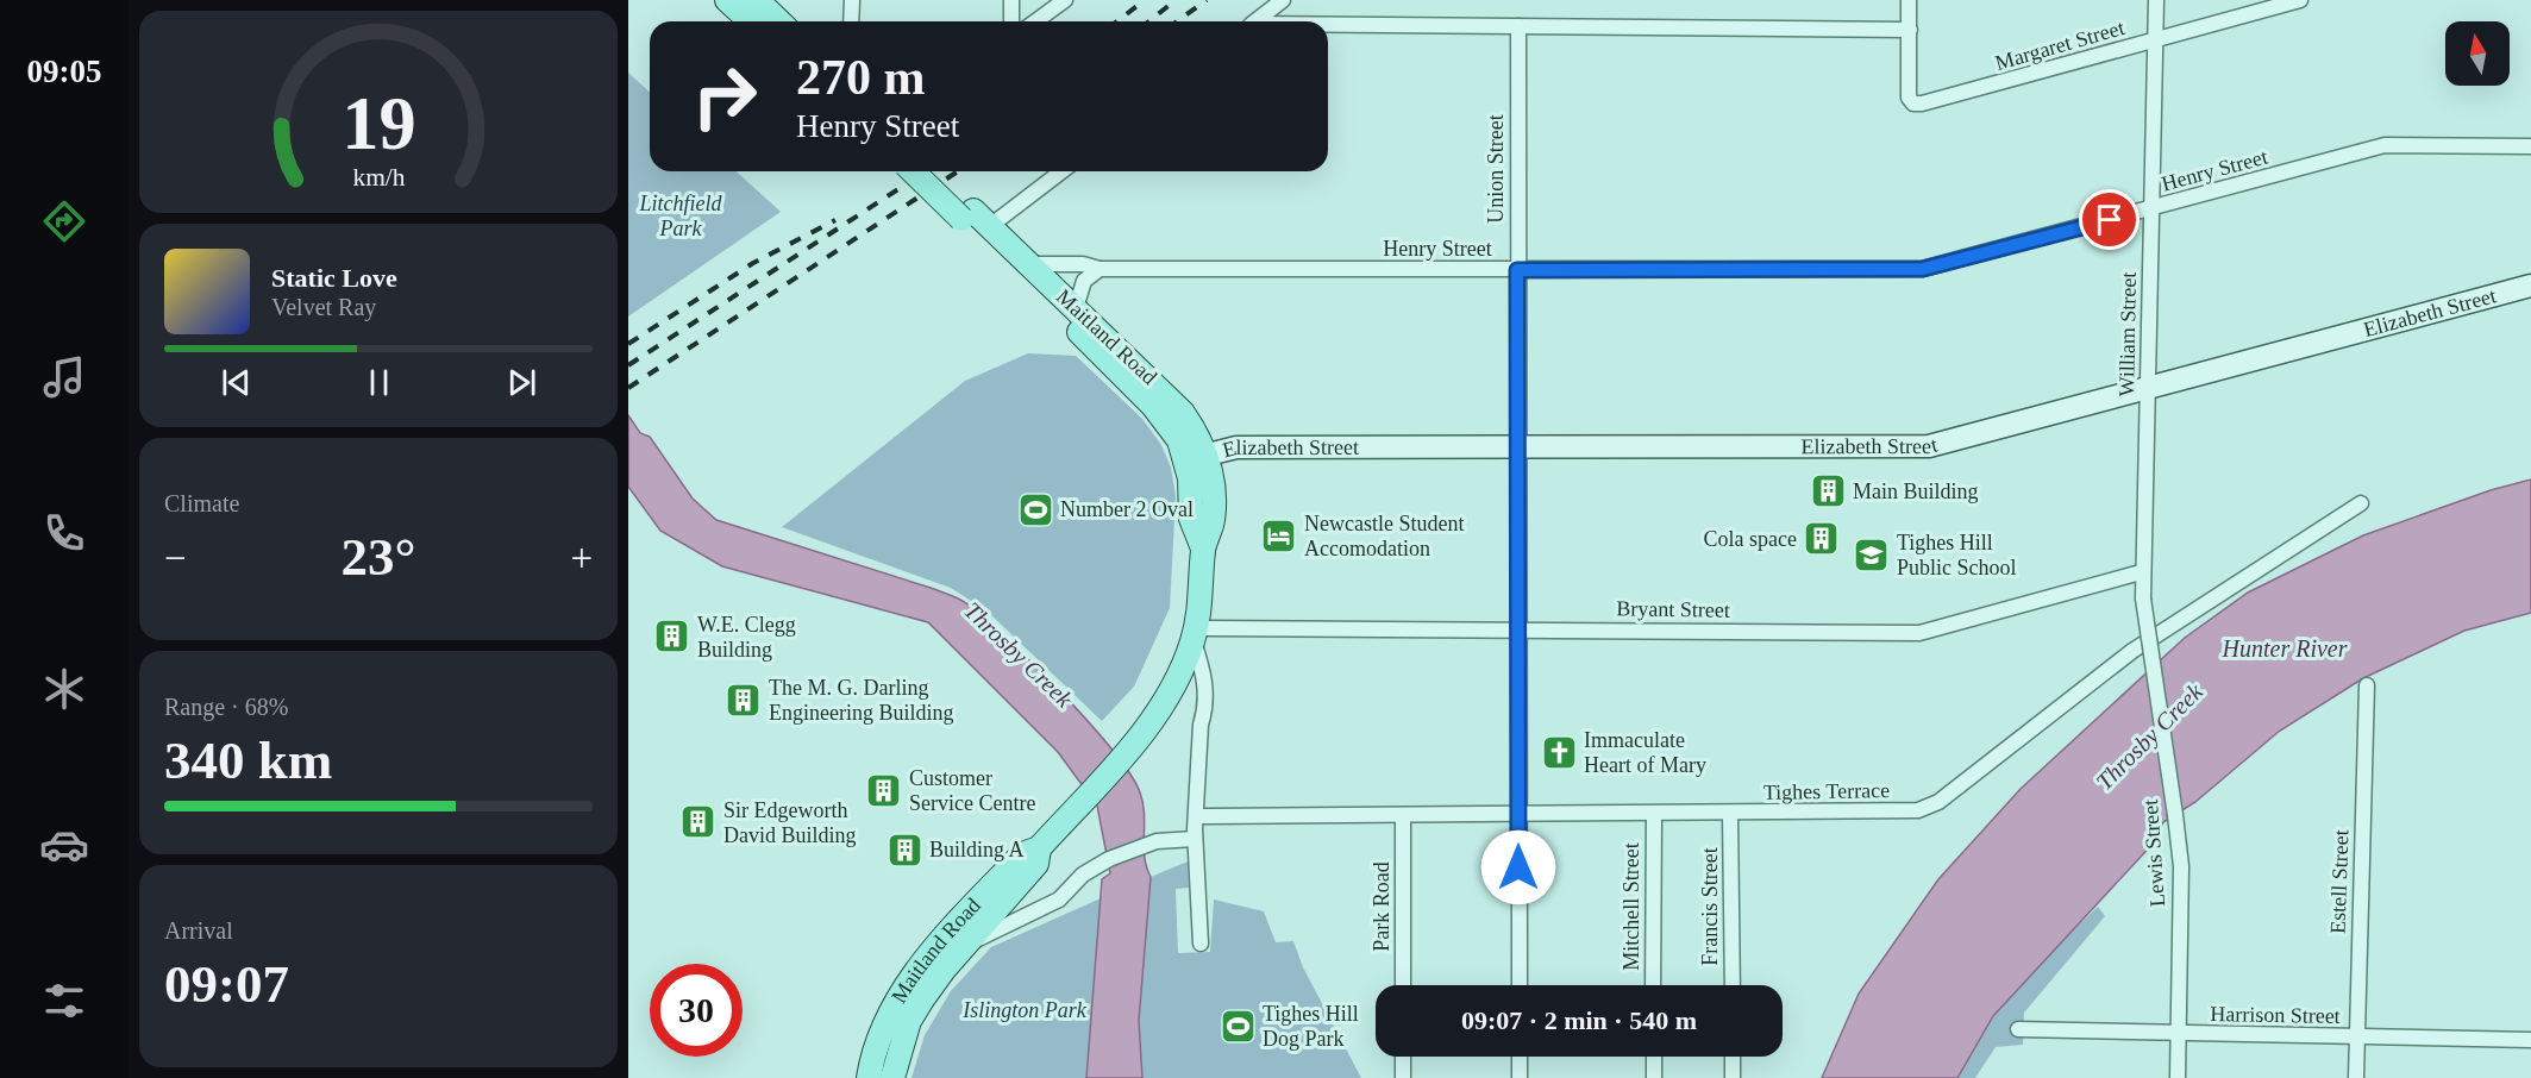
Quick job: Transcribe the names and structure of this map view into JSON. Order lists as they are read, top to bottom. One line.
{"streets":{"main road":["Elizabeth Street","Maitland Road"],"street":["Margaret Street","Union Street","Henry Street","William Street","Bryant Street","Tighes Terrace","Lewis Street","Estell Street","Park Road","Mitchell Street","Francis Street","Harrison Street"]},"crossings":[["Margaret Street","William Street"],["Union Street","Henry Street"],["Union Street","Elizabeth Street"],["Union Street","Bryant Street"],["Union Street","Tighes Terrace"],["Henry Street","William Street"],["Henry Street","Maitland Road"],["Elizabeth Street","William Street"],["Elizabeth Street","Maitland Road"],["William Street","Bryant Street"],["William Street","Lewis Street"],["Maitland Road","Bryant Street"],["Bryant Street","Lewis Street"],["Tighes Terrace","Park Road"],["Tighes Terrace","Mitchell Street"],["Tighes Terrace","Francis Street"],["Lewis Street","Harrison Street"],["Estell Street","Harrison Street"]],"water":["Hunter River","Throsby Creek"],"parks":["Litchfield Park","Islington Park"],"places":{"building":["Main Building","Cola space","W.E. Clegg Building","The M. G. Darling Engineering Building","Customer Service Centre","Sir Edgeworth David Building","Building A"],"sports":["Number 2 Oval","Tighes Hill Dog Park"],"hotel":["Newcastle Student Accomodation"],"school or university":["Tighes Hill Public School"],"church":["Immaculate Heart of Mary"]},"north":"top","page":{"tabs":"09:05","turn":["270 m","Henry Street"],"song":["Static Love","Velvet Ray"],"tile":["Climate",["Range · 68%","340 km"],["Arrival","09:07"]],"heat":["−","23°","+"],"limit":"30","trip":"09:07 · 2 min · 540 m","gauge":["19","km/h"]}}
